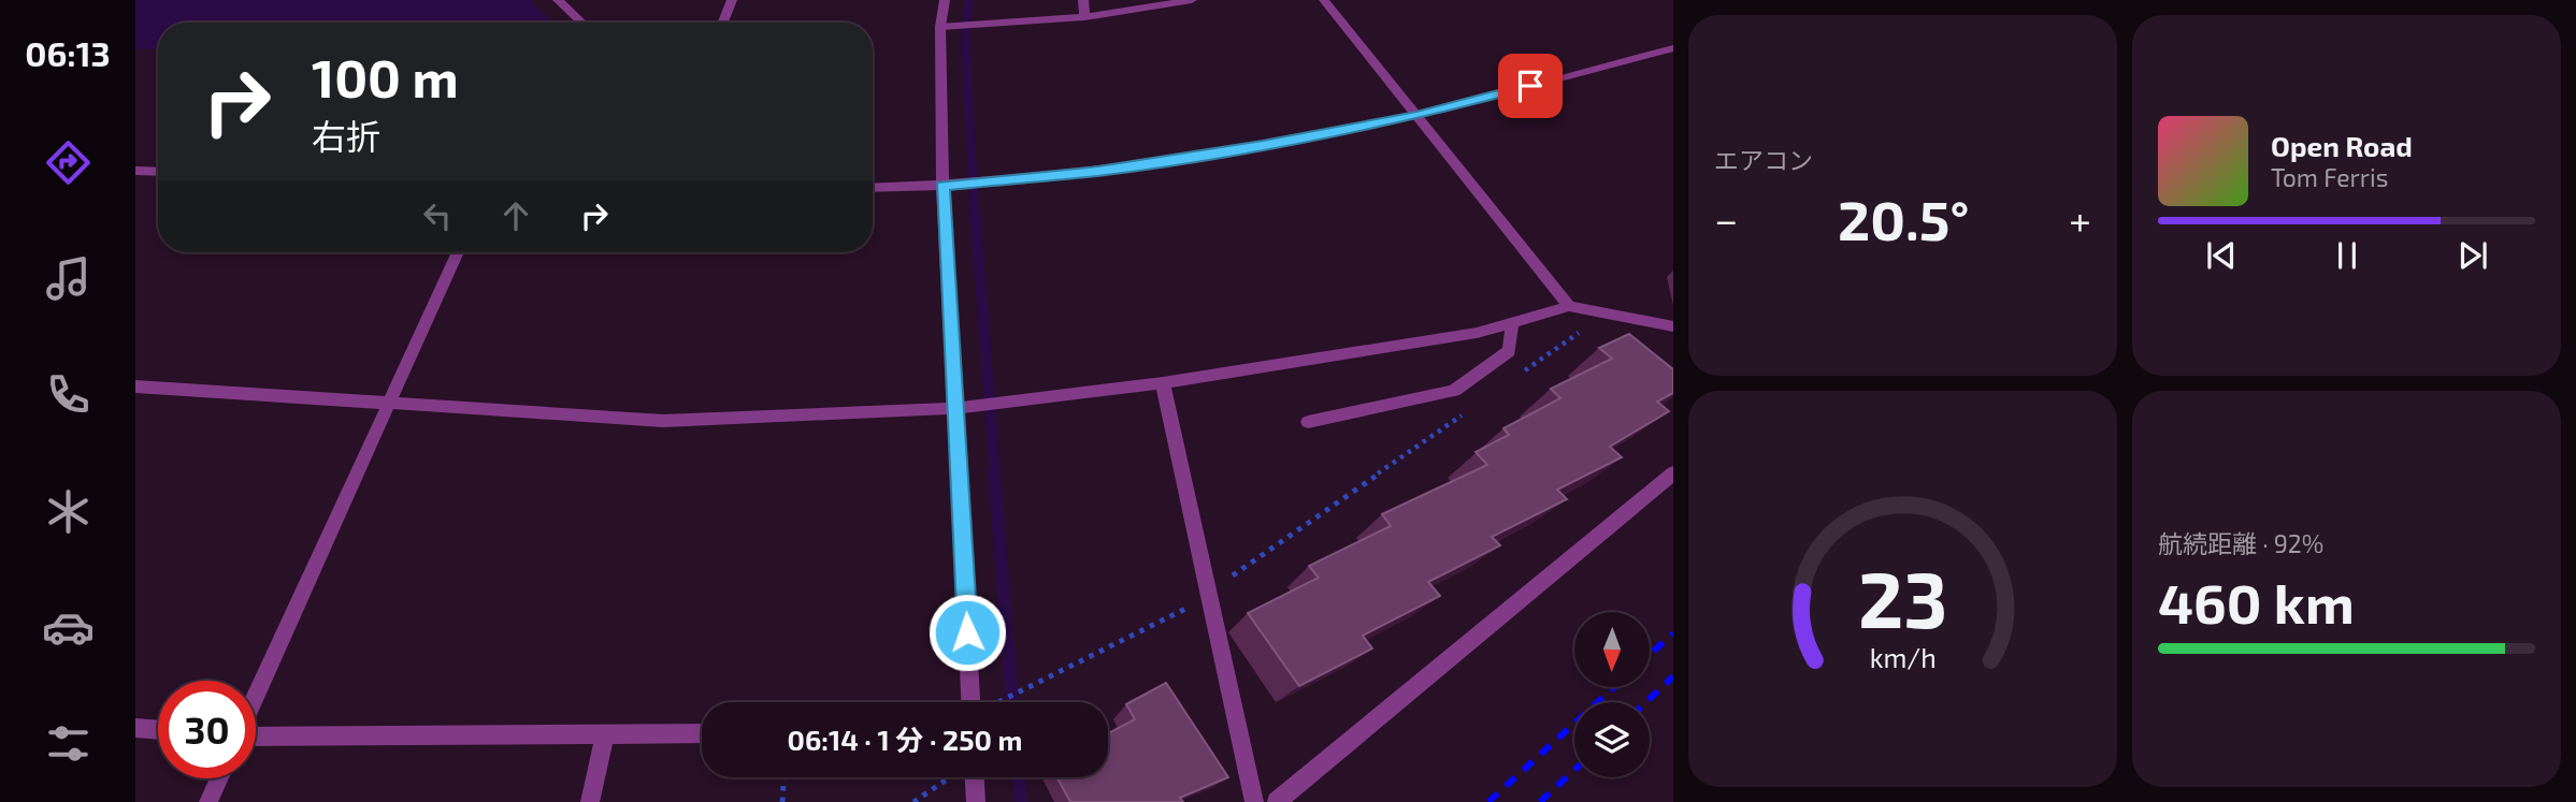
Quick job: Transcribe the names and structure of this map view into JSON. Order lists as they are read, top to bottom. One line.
{"north":"bottom","page":{"tabs":"06:13","tile":["エアコン",["航続距離 · 92%","460 km"]],"turn":["100 m","右折"],"song":["Open Road","Tom Ferris"],"heat":["−","20.5°","+"],"limit":"30","trip":"06:14 · 1 分 · 250 m","gauge":["23","km/h"]}}
